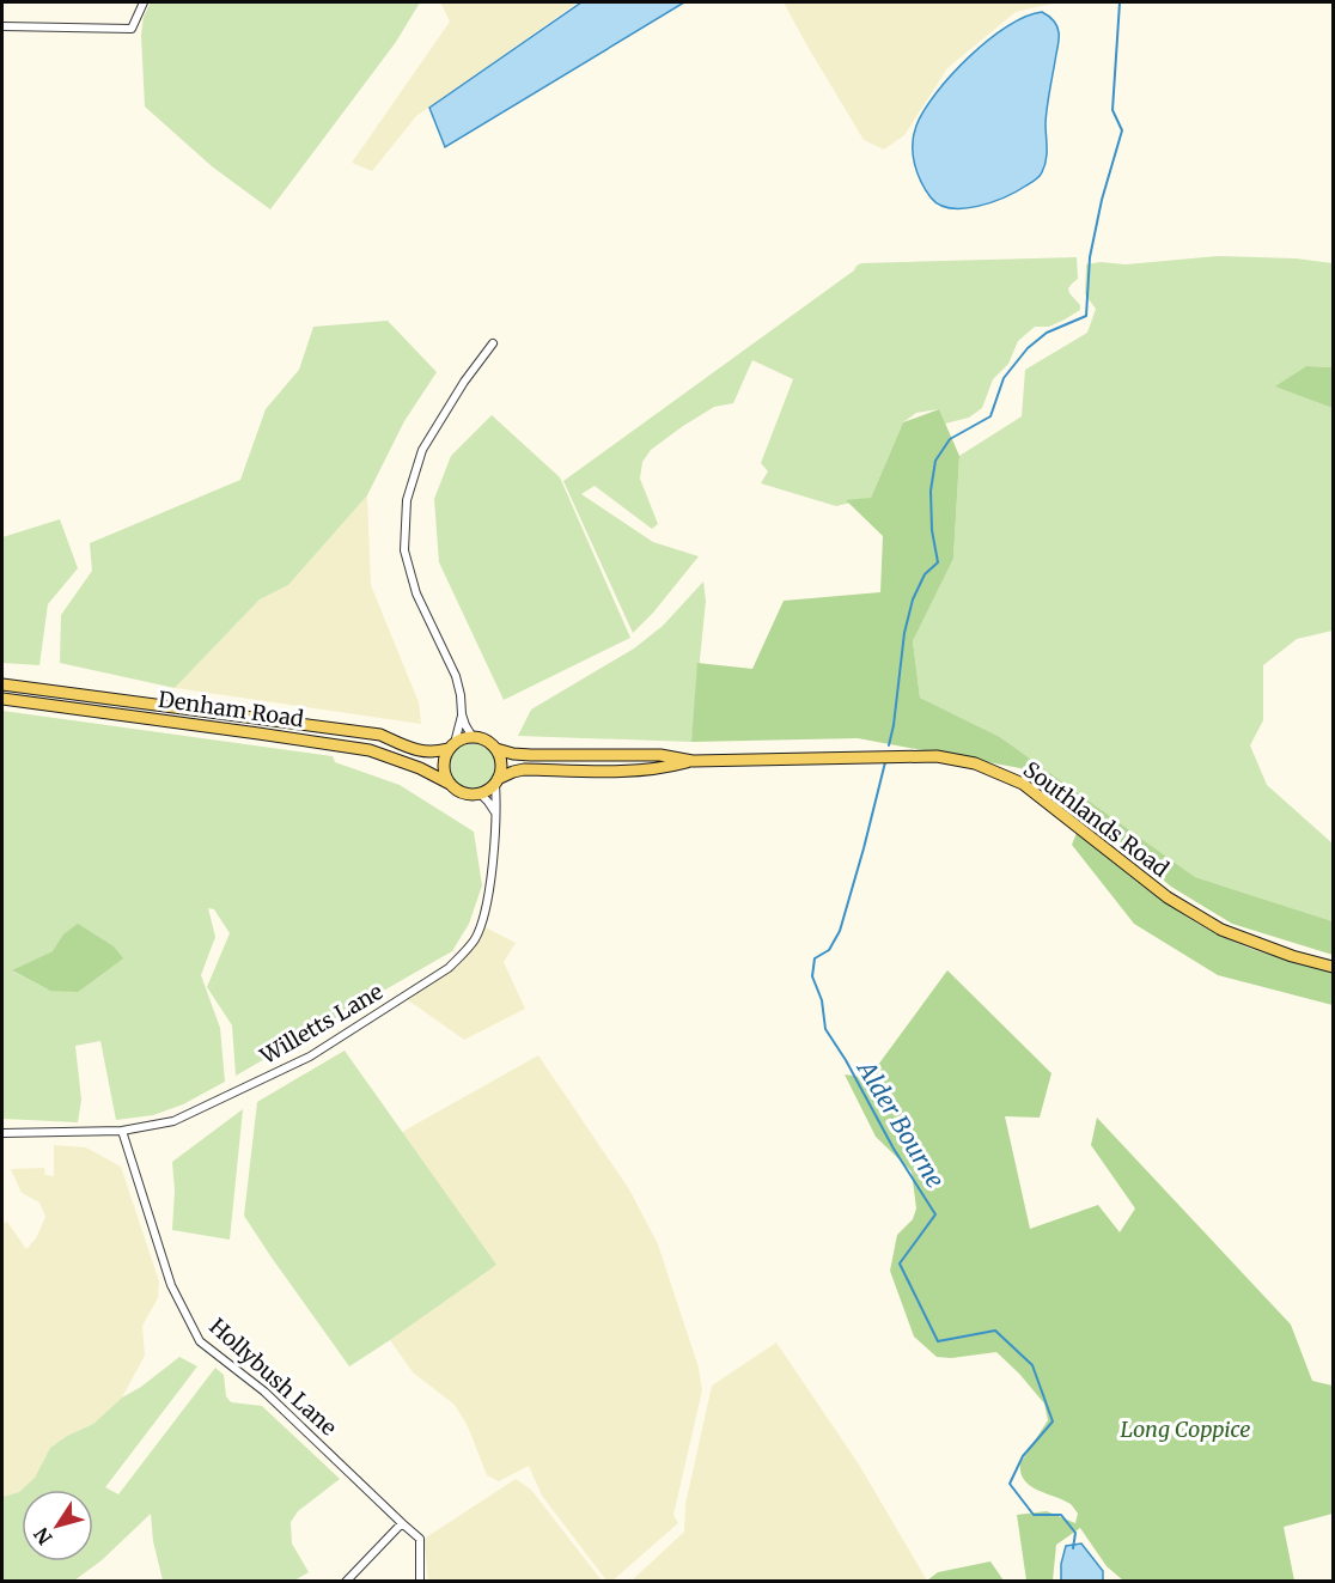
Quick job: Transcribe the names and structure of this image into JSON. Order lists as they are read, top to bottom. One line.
{"streets":{"main road":["Denham Road","Southlands Road"],"street":["Willetts Lane","Hollybush Lane"]},"crossings":[["Denham Road","Willetts Lane"],["Willetts Lane","Hollybush Lane"]],"water":["Alder Bourne"],"parks":["Long Coppice"],"north":"bottom left"}
